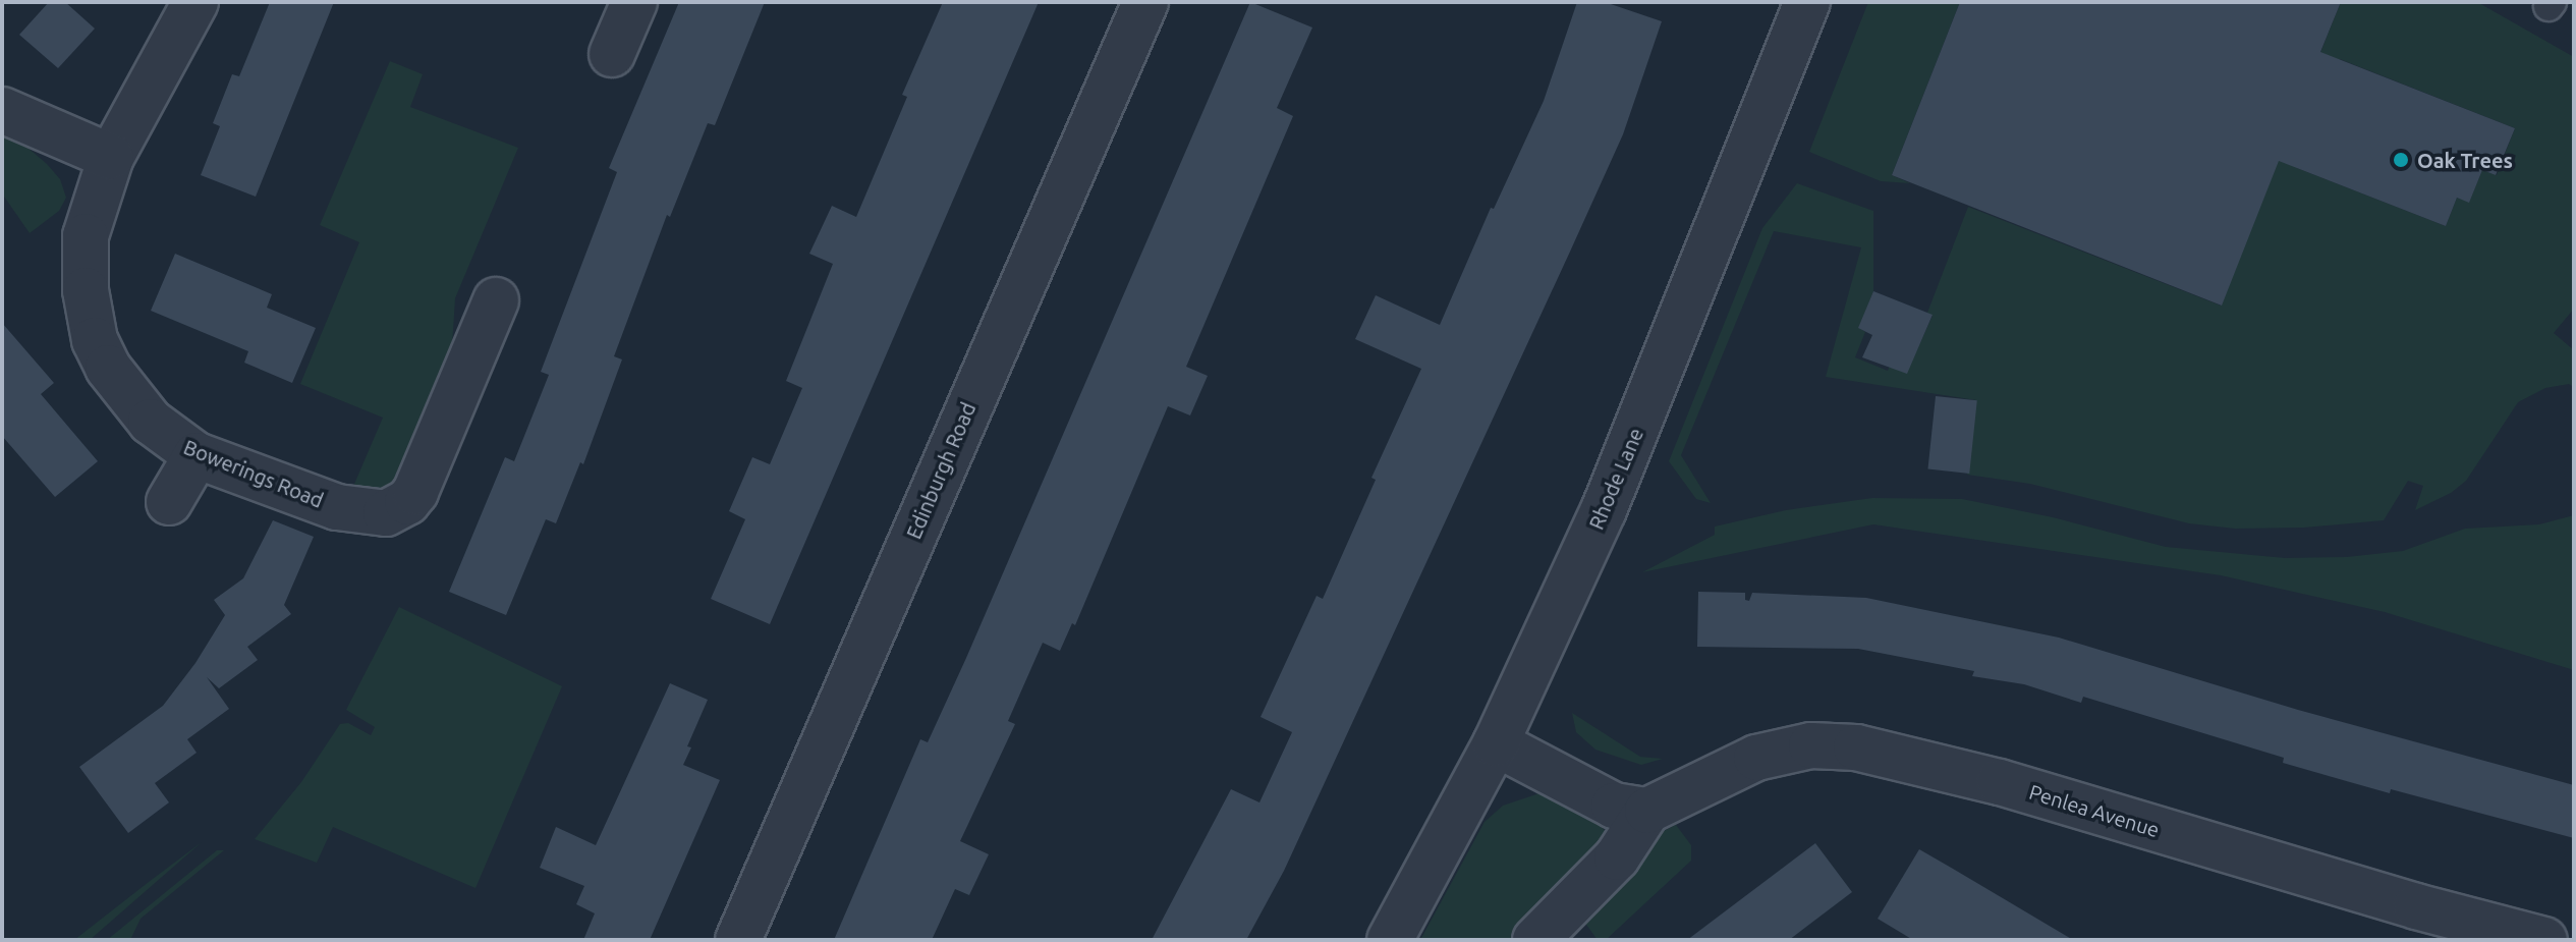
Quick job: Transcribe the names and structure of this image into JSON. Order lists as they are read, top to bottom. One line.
{"streets":{"street":["Edinburgh Road","Bowerings Road","Rhode Lane","Penlea Avenue"]},"places":["Oak Trees"]}
